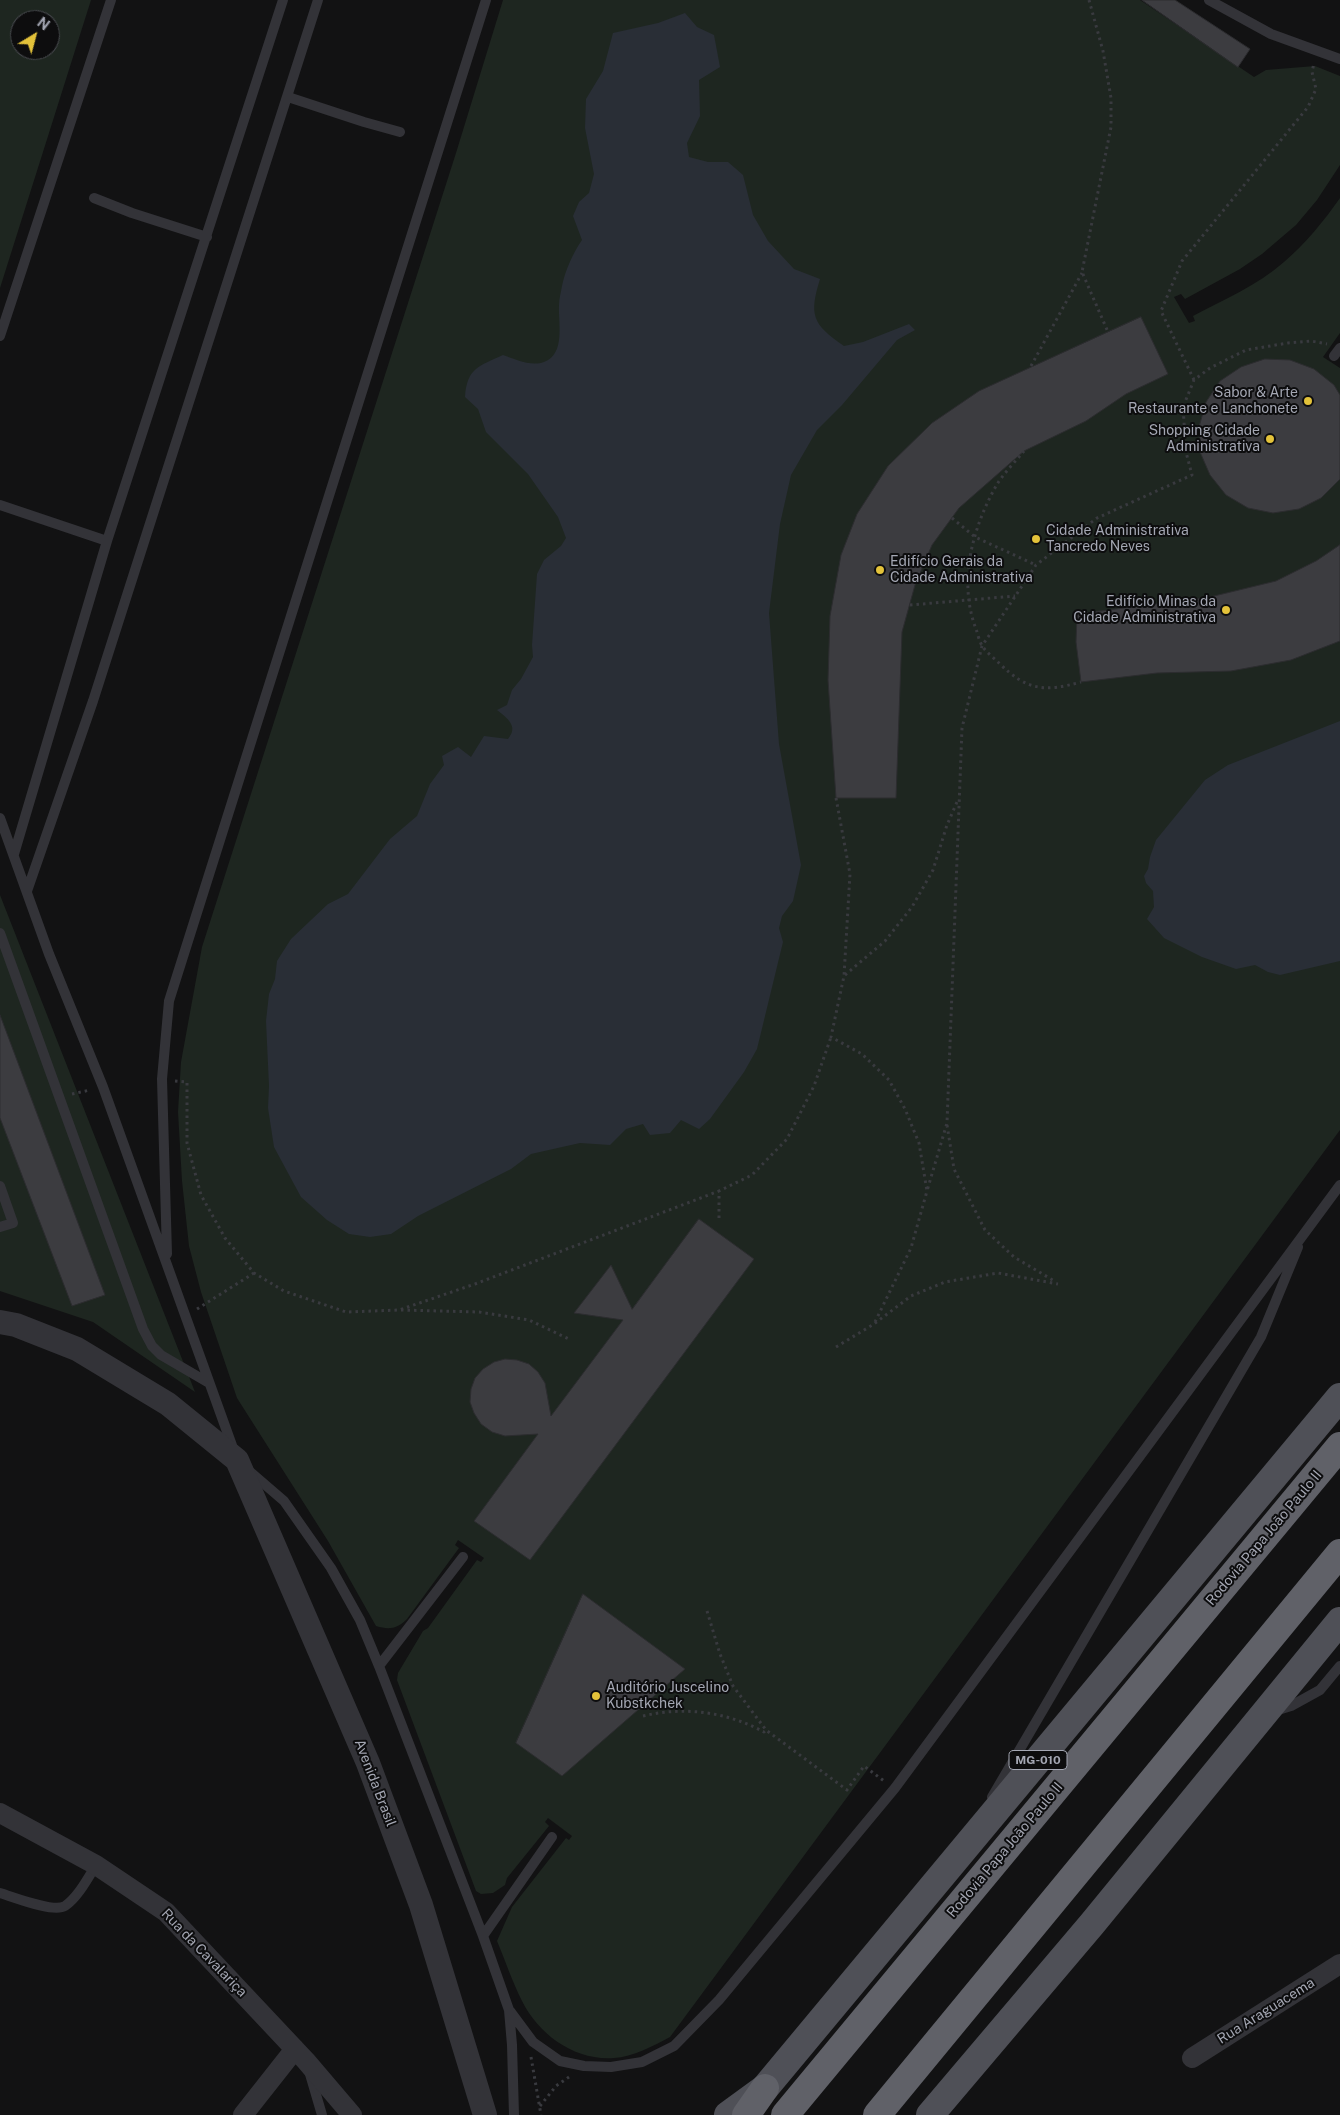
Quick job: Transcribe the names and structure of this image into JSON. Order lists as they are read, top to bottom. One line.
{"streets":{"highway":["Rodovia Papa João Paulo II","MG-010"],"street":["Avenida Brasil","Rua da Cavalariça","Rua Araguacema"]},"places":["Sabor & Arte Restaurante e Lanchonete","Shopping Cidade Administrativa","Cidade Administrativa Tancredo Neves","Edifício Gerais da Cidade Administrativa","Edifício Minas da Cidade Administrativa","Auditório Juscelino Kubstkchek"],"north":"top right"}
